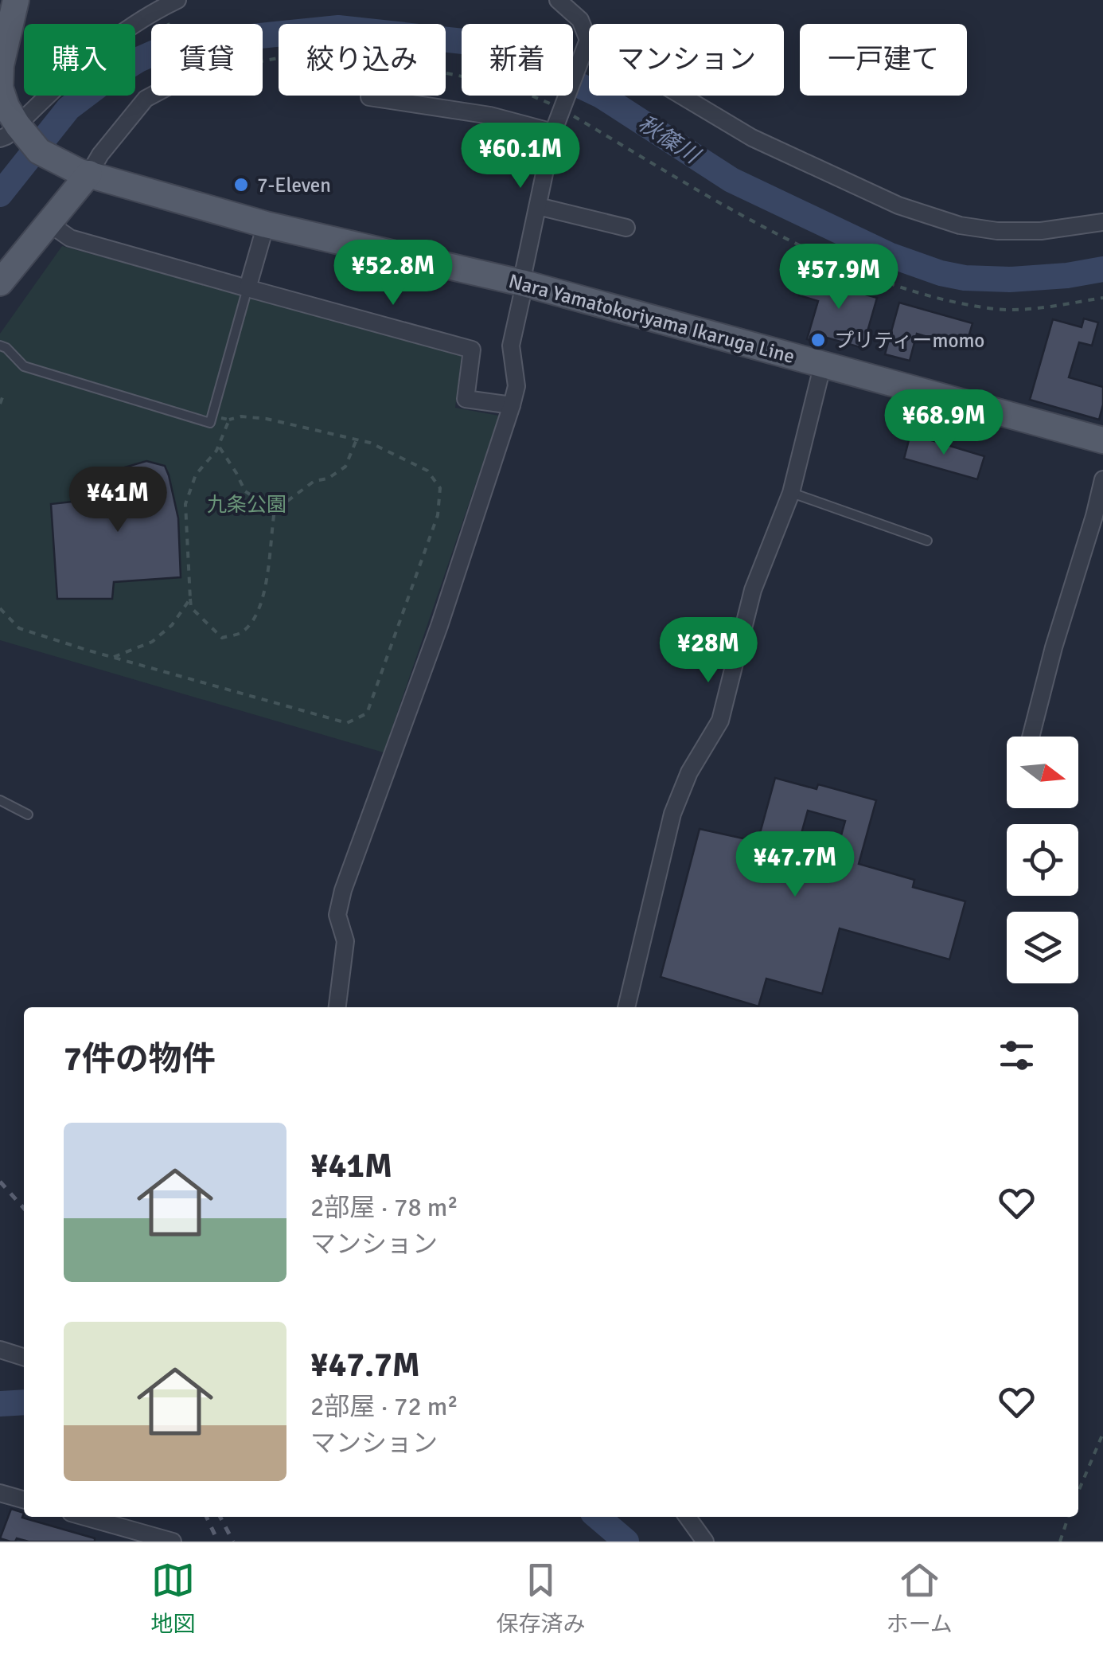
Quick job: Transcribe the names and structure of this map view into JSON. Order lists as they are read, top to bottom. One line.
{"streets":{"main road":["Nara Yamatokoriyama Ikaruga Line"]},"water":["秋篠川"],"parks":["九条公園"],"places":["7-Eleven","プリティーmomo"],"north":"right","page":{"chip":["購入","賃貸","絞り込み","新着","マンション","一戸建て"],"price":["¥60.1M","¥52.8M","¥57.9M","¥68.9M","¥41M","¥28M","¥47.7M"],"heading":"7件の物件","list":[{"name":"¥41M","note":"2部屋 · 78 m² · マンション"},{"name":"¥47.7M","note":"2部屋 · 72 m² · マンション"}],"tabs":["地図","保存済み","ホーム"]}}
